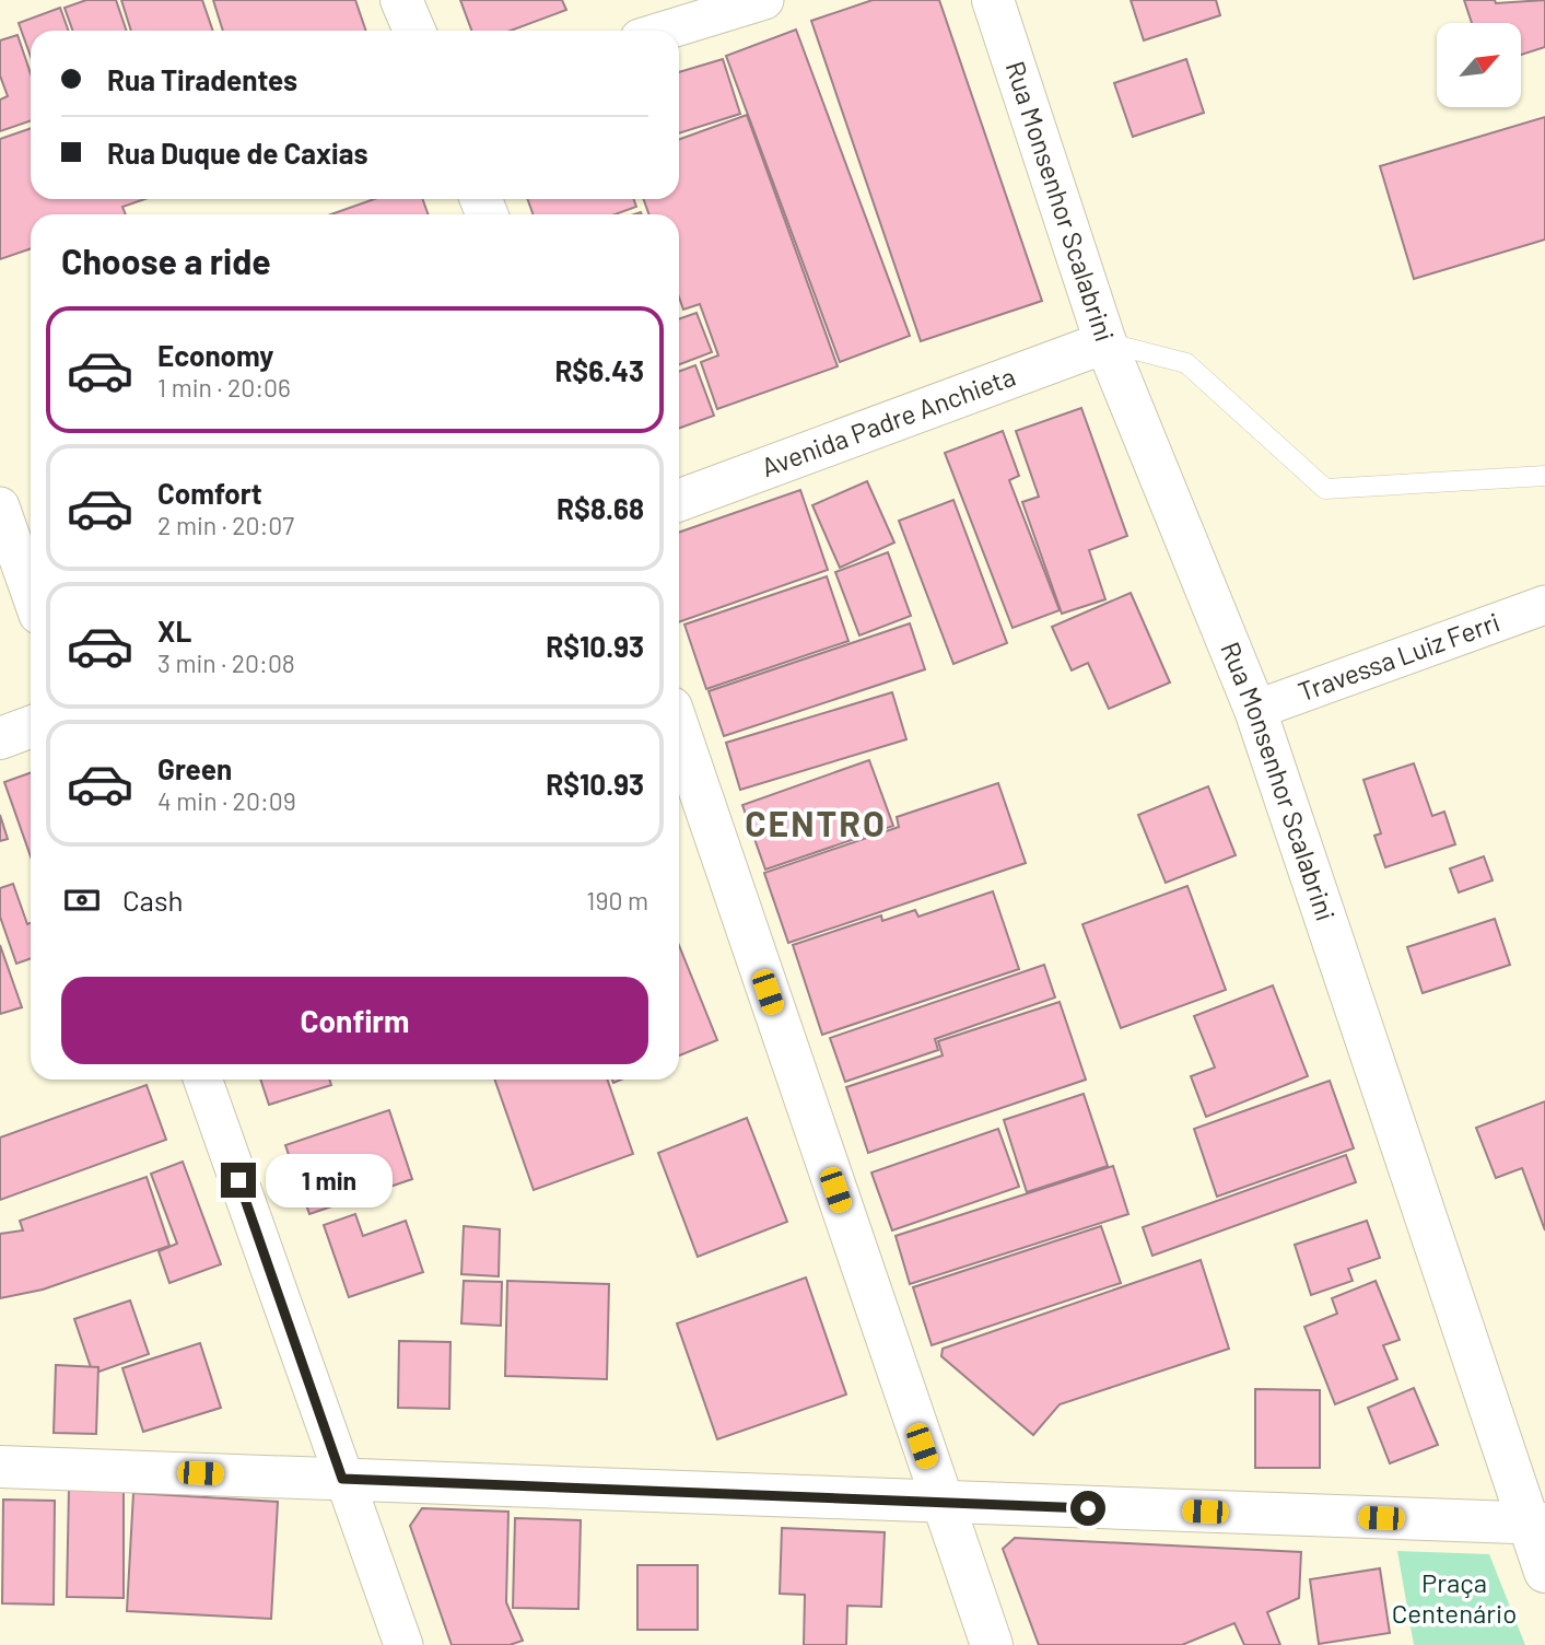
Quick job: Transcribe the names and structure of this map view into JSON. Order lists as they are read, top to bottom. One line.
{"streets":{"street":["Rua Monsenhor Scalabrini","Avenida Padre Anchieta","Travessa Luiz Ferri"]},"crossings":[["Rua Monsenhor Scalabrini","Avenida Padre Anchieta"],["Rua Monsenhor Scalabrini","Travessa Luiz Ferri"]],"districts":["CENTRO"],"parks":["Praça Centenário"],"north":"top right","page":{"banner":["Rua Tiradentes","Rua Duque de Caxias"],"heading":"Choose a ride","list":[{"name":"Economy","note":"1 min · 20:06","value":"R$6.43"},{"name":"Comfort","note":"2 min · 20:07","value":"R$8.68"},{"name":"XL","note":"3 min · 20:08","value":"R$10.93"},{"name":"Green","note":"4 min · 20:09","value":"R$10.93"}],"pay":["Cash","190 m"],"buttons":"Confirm","bubble":"1 min"}}
